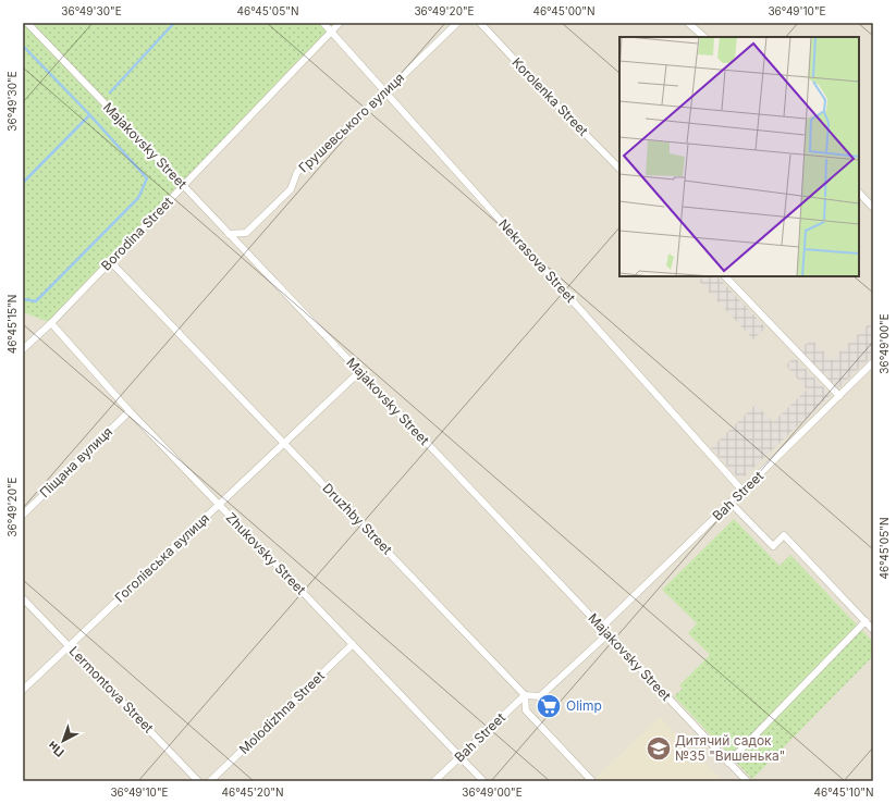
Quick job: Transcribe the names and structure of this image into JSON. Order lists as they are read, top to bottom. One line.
{"streets":{"street":["Korolenka Street","Грушевського вулиця","Majakovsky Street","Borodina Street","Nekrasova Street","Піщана вулиця","Bah Street","Druzhby Street","Zhukovsky Street","Гоголівська вулиця","Lermontova Street","Molodizhna Street"]},"crossings":[["Грушевського вулиця","Majakovsky Street"],["Грушевського вулиця","Nekrasova Street"],["Majakovsky Street","Borodina Street"],["Majakovsky Street","Bah Street"],["Majakovsky Street","Гоголівська вулиця"],["Borodina Street","Nekrasova Street"],["Borodina Street","Druzhby Street"],["Borodina Street","Zhukovsky Street"],["Nekrasova Street","Bah Street"],["Піщана вулиця","Zhukovsky Street"],["Bah Street","Druzhby Street"],["Bah Street","Zhukovsky Street"],["Druzhby Street","Гоголівська вулиця"],["Zhukovsky Street","Гоголівська вулиця"],["Zhukovsky Street","Molodizhna Street"],["Гоголівська вулиця","Lermontova Street"]],"places":{"supermarket":["Olimp"],"school or university":["Дитячий садок №35 \"Вишенька\""]},"north":"bottom left","coordinates":["36°49'30\"E","46°45'05\"N","36°49'20\"E","46°45'00\"N","36°49'10\"E","46°45'15\"N","36°49'00\"E","46°45'20\"N","46°45'10\"N"]}
